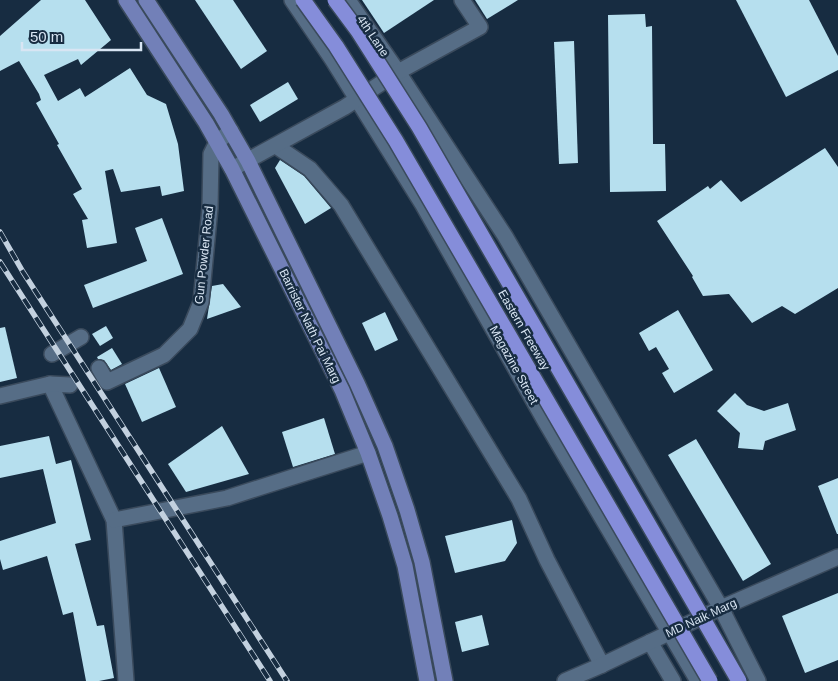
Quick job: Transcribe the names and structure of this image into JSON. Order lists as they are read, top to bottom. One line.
{"streets":{"highway":["Eastern Freeway"],"main road":["Barrister Nath Pai Marg"],"street":["4th Lane","Gun Powder Road","Magazine Street","MD Naik Marg"]},"crossings":[["4th Lane","MD Naik Marg"],["Gun Powder Road","Barrister Nath Pai Marg"],["Magazine Street","MD Naik Marg"]],"scale_bar":"50 m"}
